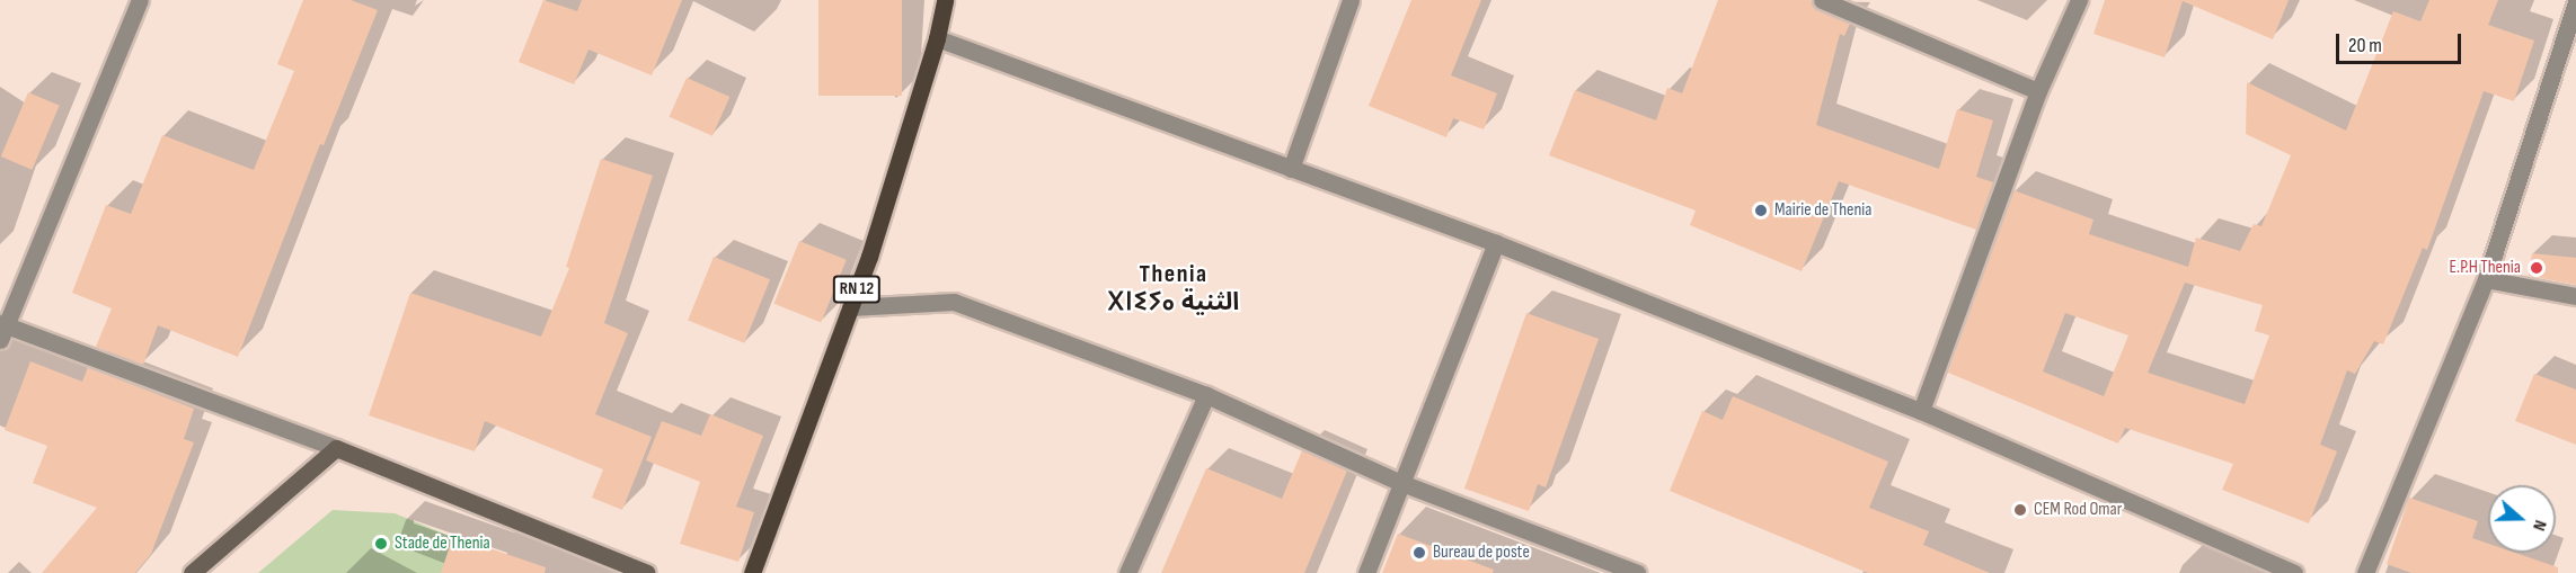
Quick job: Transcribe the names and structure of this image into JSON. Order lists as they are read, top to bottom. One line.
{"streets":{"main road":["RN 12"]},"districts":["Thenia ⵝⵏⵉⵢⴰ الثنية"],"places":["Mairie de Thenia","E.P.H Thenia","CEM Rod Omar","Stade de Thenia","Bureau de poste"],"scale_bar":"20 m","north":"right"}
